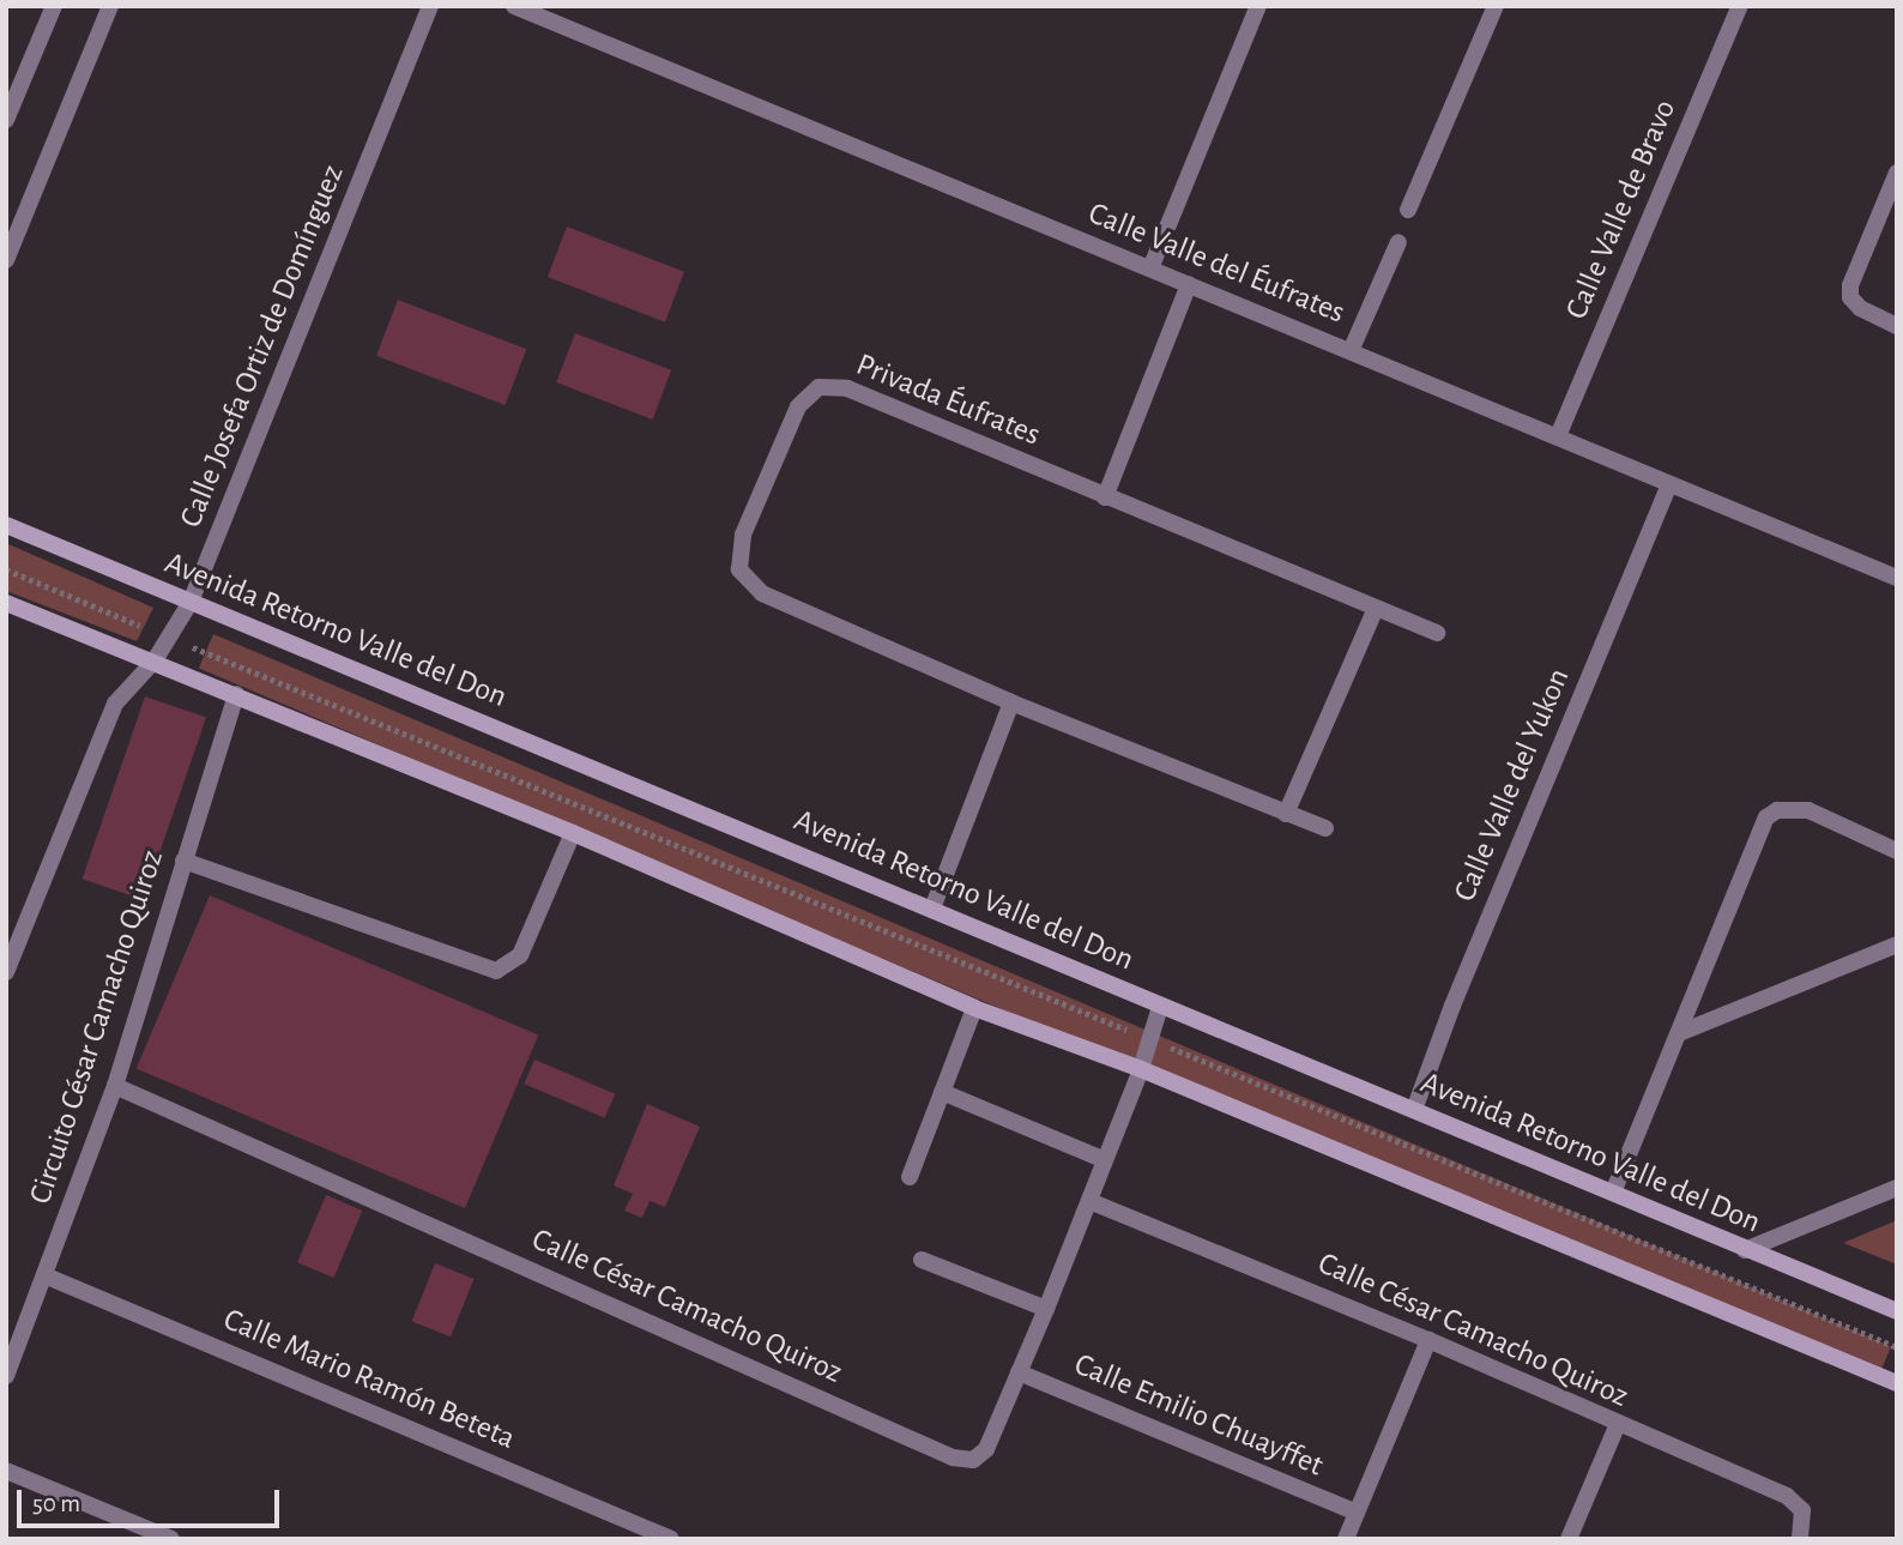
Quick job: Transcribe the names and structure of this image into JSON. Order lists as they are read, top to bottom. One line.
{"streets":{"street":["Calle Valle de Bravo","Calle Valle del Éufrates","Calle Josefa Ortiz de Domínguez","Privada Éufrates","Avenida Retorno Valle del Don","Calle Valle del Yukon","Circuito César Camacho Quiroz","Calle César Camacho Quiroz","Calle Mario Ramón Beteta","Calle Emilio Chuayffet"]},"crossings":[["Calle Valle de Bravo","Calle Valle del Éufrates"],["Calle Valle del Éufrates","Calle Valle del Yukon"],["Calle Josefa Ortiz de Domínguez","Avenida Retorno Valle del Don"],["Avenida Retorno Valle del Don","Calle Valle del Yukon"],["Avenida Retorno Valle del Don","Calle César Camacho Quiroz"],["Circuito César Camacho Quiroz","Calle César Camacho Quiroz"],["Circuito César Camacho Quiroz","Calle Mario Ramón Beteta"],["Calle César Camacho Quiroz","Calle Emilio Chuayffet"]],"scale_bar":"50 m"}
